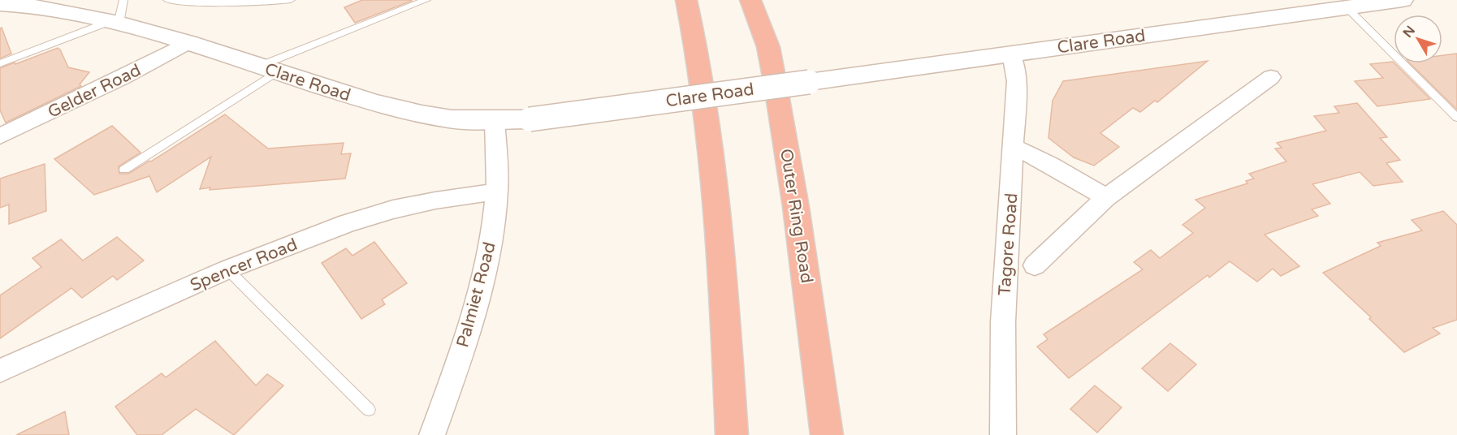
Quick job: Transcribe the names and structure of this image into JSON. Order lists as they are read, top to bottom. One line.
{"streets":{"highway":["Outer Ring Road"],"street":["Clare Road","Gelder Road","Tagore Road","Spencer Road","Palmiet Road"]},"crossings":[["Clare Road","Gelder Road"],["Clare Road","Tagore Road"],["Clare Road","Palmiet Road"],["Spencer Road","Palmiet Road"]],"north":"top left"}
